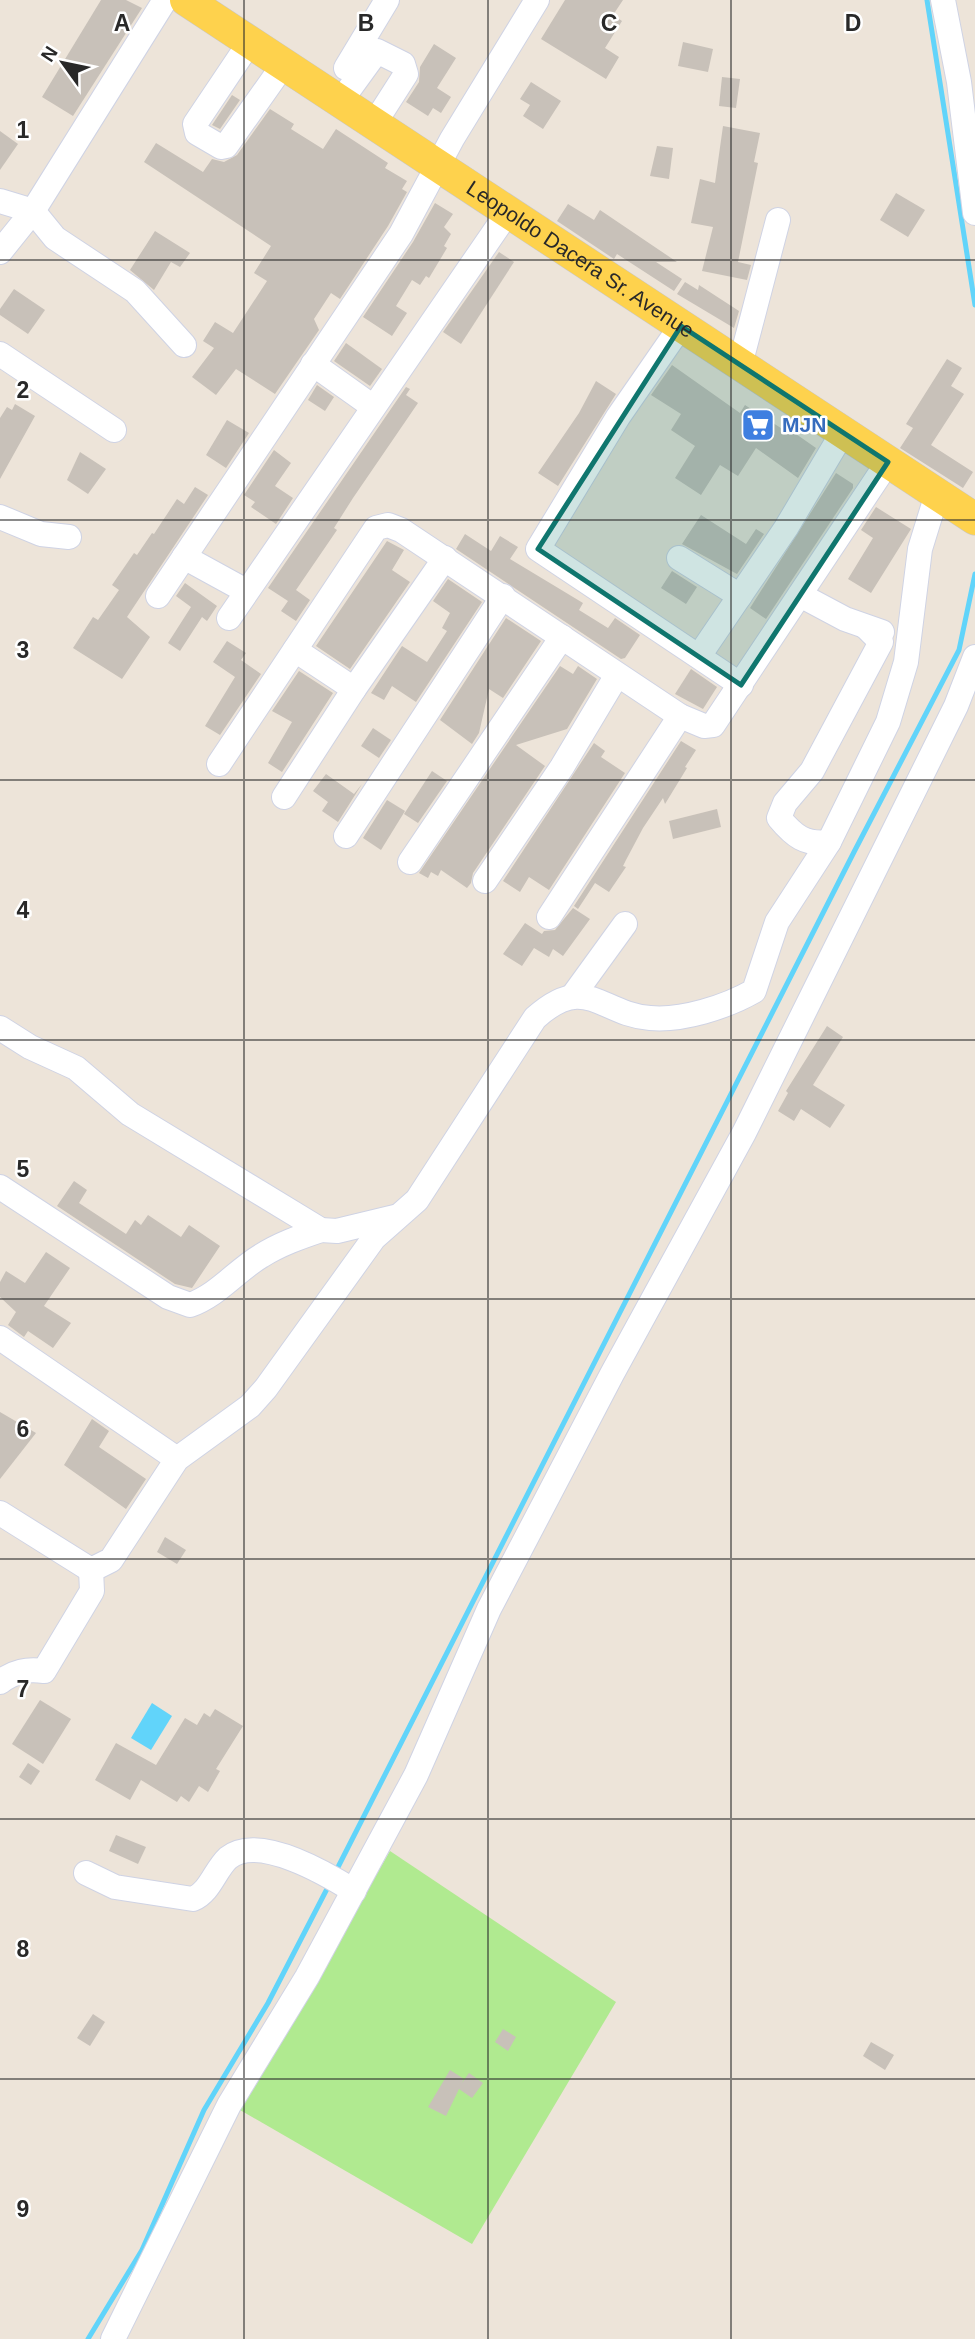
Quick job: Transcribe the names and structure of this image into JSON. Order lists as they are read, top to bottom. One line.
{"streets":{"main road":["Leopoldo Dacera Sr. Avenue"]},"places":{"supermarket":["MJN"]},"north":"top left","grid":{"columns":["A","B","C","D"],"rows":["1","2","3","4","5","6","7","8","9"]}}
